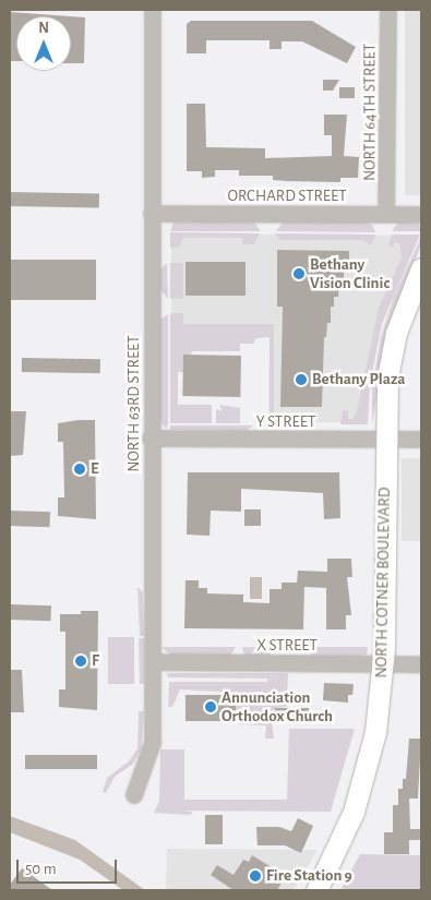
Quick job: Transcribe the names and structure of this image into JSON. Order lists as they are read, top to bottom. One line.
{"streets":{"main road":["NORTH COTNER BOULEVARD"],"street":["NORTH 64TH STREET","ORCHARD STREET","NORTH 63RD STREET","Y STREET","X STREET"]},"crossings":[["NORTH 64TH STREET","ORCHARD STREET"],["ORCHARD STREET","NORTH 63RD STREET"],["NORTH 63RD STREET","Y STREET"],["NORTH 63RD STREET","X STREET"],["Y STREET","NORTH COTNER BOULEVARD"],["NORTH COTNER BOULEVARD","X STREET"]],"places":["Bethany Vision Clinic","Bethany Plaza","E","F","Annunciation Orthodox Church","Fire Station 9"],"scale_bar":"50 m","north":"top"}
